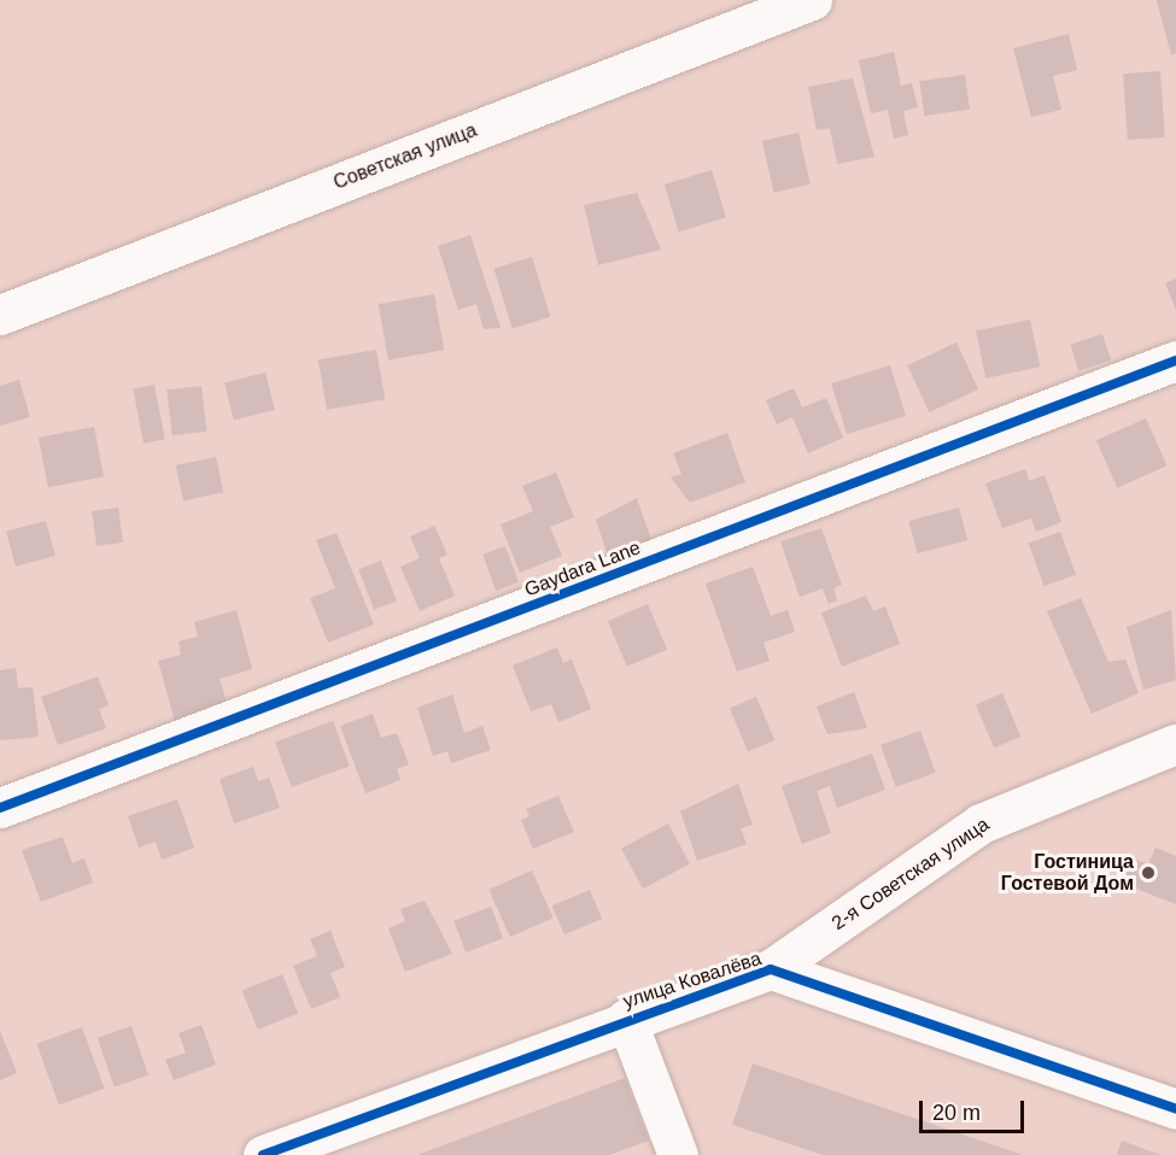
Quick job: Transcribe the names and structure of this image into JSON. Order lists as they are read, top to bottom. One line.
{"streets":{"street":["Советская улица","Gaydara Lane","2-я Советская улица","улица Ковалёва"]},"crossings":[["2-я Советская улица","улица Ковалёва"]],"places":["Гостиница Гостевой Дом"],"scale_bar":"20 m"}
